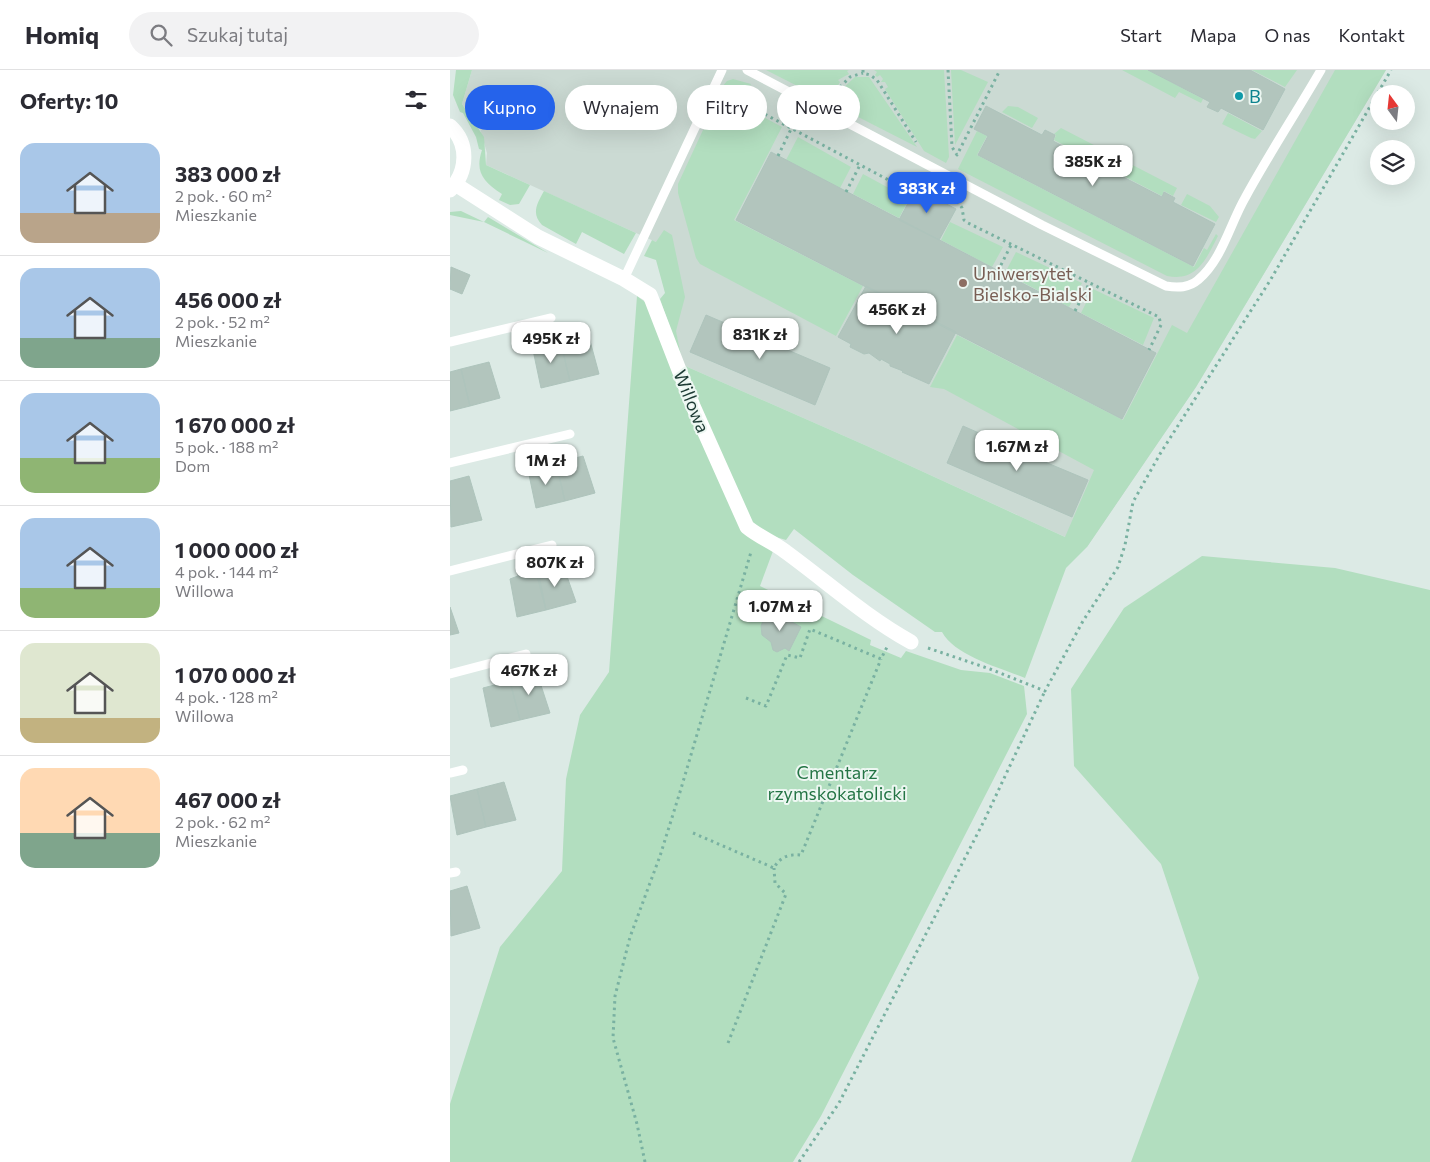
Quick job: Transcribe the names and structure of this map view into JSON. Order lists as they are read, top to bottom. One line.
{"streets":{"street":["Willowa"]},"parks":["Cmentarz rzymskokatolicki"],"places":["B","Uniwersytet Bielsko-Bialski"],"north":"top","page":{"header":"Homiq","search":"Szukaj tutaj","nav":["Start","Mapa","O nas","Kontakt"],"heading":"Oferty: 10","chip":["Kupno","Wynajem","Filtry","Nowe"],"list":[{"name":"383 000 zł","note":"2 pok. · 60 m² · Mieszkanie"},{"name":"456 000 zł","note":"2 pok. · 52 m² · Mieszkanie"},{"name":"1 670 000 zł","note":"5 pok. · 188 m² · Dom"},{"name":"1 000 000 zł","note":"4 pok. · 144 m² · Willowa"},{"name":"1 070 000 zł","note":"4 pok. · 128 m² · Willowa"},{"name":"467 000 zł","note":"2 pok. · 62 m² · Mieszkanie"}],"price":["385K zł","383K zł","456K zł","831K zł","495K zł","1.67M zł","1M zł","807K zł","1.07M zł","467K zł"]}}
